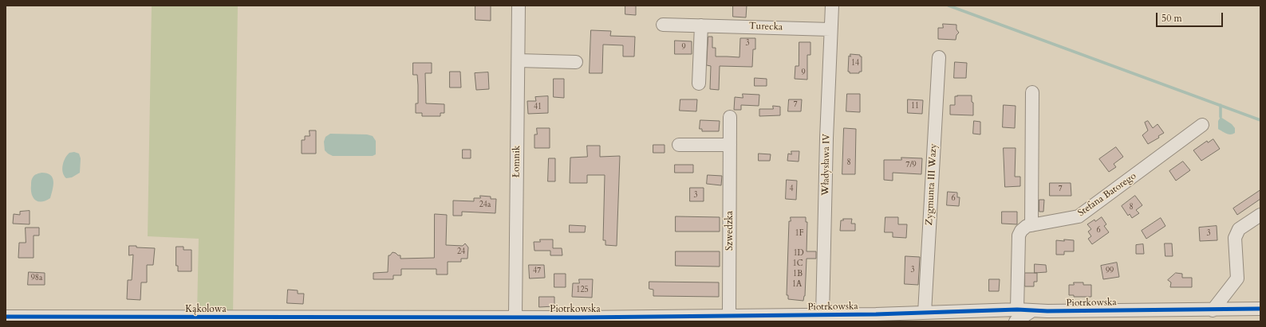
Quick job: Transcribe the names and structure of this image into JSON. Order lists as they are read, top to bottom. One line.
{"streets":{"street":["Turecka","Łomnik","Władysława IV","Zygmunta III Wazy","Stefana Batorego","Szwedzka","Piotrkowska","Kąkolowa"]},"crossings":[["Turecka","Władysława IV"],["Łomnik","Piotrkowska"],["Władysława IV","Piotrkowska"],["Zygmunta III Wazy","Piotrkowska"],["Stefana Batorego","Piotrkowska"],["Szwedzka","Piotrkowska"],["Piotrkowska","Kąkolowa"]],"house_numbers":["3","9","14","9","7","11","41","8","7/9","4","7","3","6","24a","8","6","1F","3","24","1D","1C","3","47","99","1B","98a","1A","125"],"scale_bar":"50 m"}
